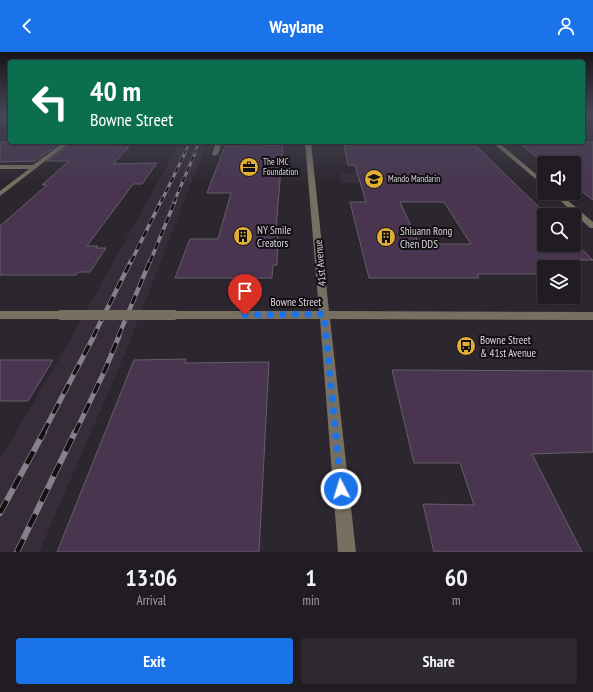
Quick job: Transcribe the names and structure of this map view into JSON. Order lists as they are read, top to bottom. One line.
{"streets":{"street":["41st Avenue","Bowne Street"]},"crossings":[["41st Avenue","Bowne Street"]],"places":{"office":["The IMC Foundation"],"school or university":["Mando Mandarin"],"building":["NY Smile Creators","Shiuann Rong Chen DDS"],"bus stop":["Bowne Street & 41st Avenue"]},"page":{"header":"Waylane","turn":["40 m","Bowne Street"],"eta":["13:06","Arrival","1","min","60","m"],"buttons":["Exit","Share"]}}
